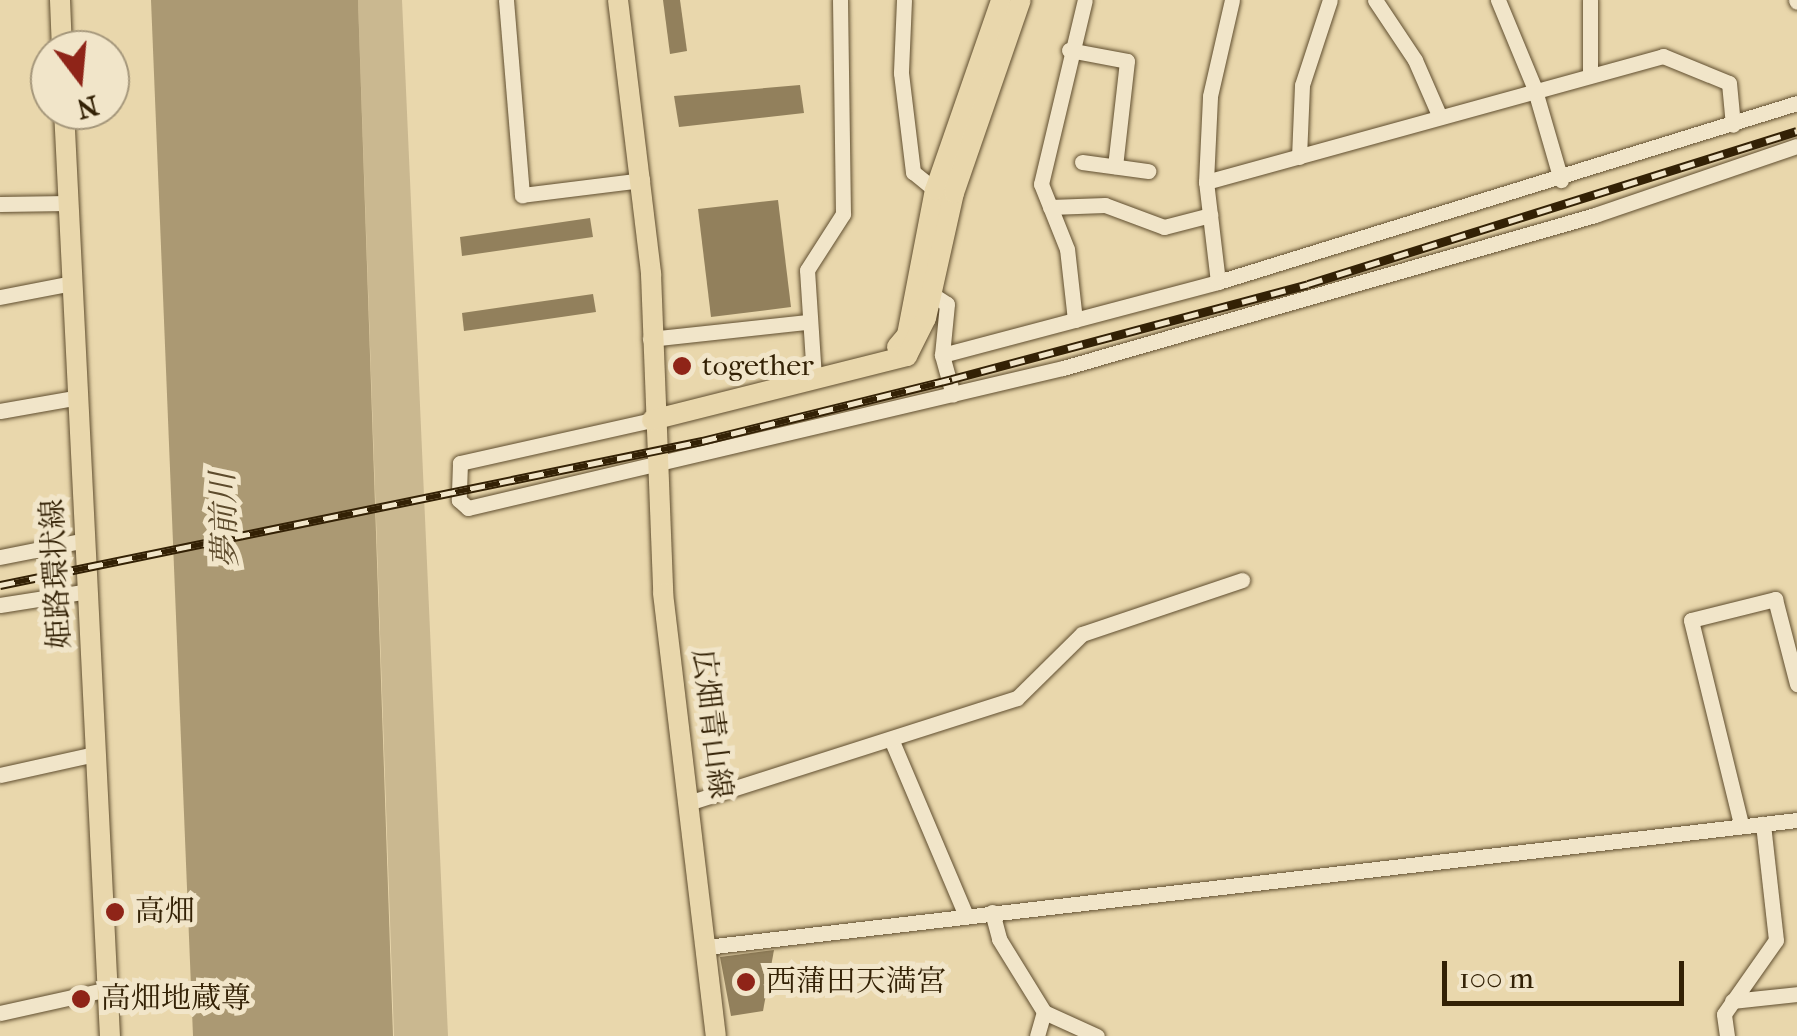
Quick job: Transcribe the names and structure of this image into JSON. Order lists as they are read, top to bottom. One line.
{"streets":{"main road":["姫路環状線","広畑青山線"]},"water":["夢前川"],"places":["together","高畑","西蒲田天満宮","高畑地蔵尊"],"scale_bar":"100 m","north":"bottom"}
